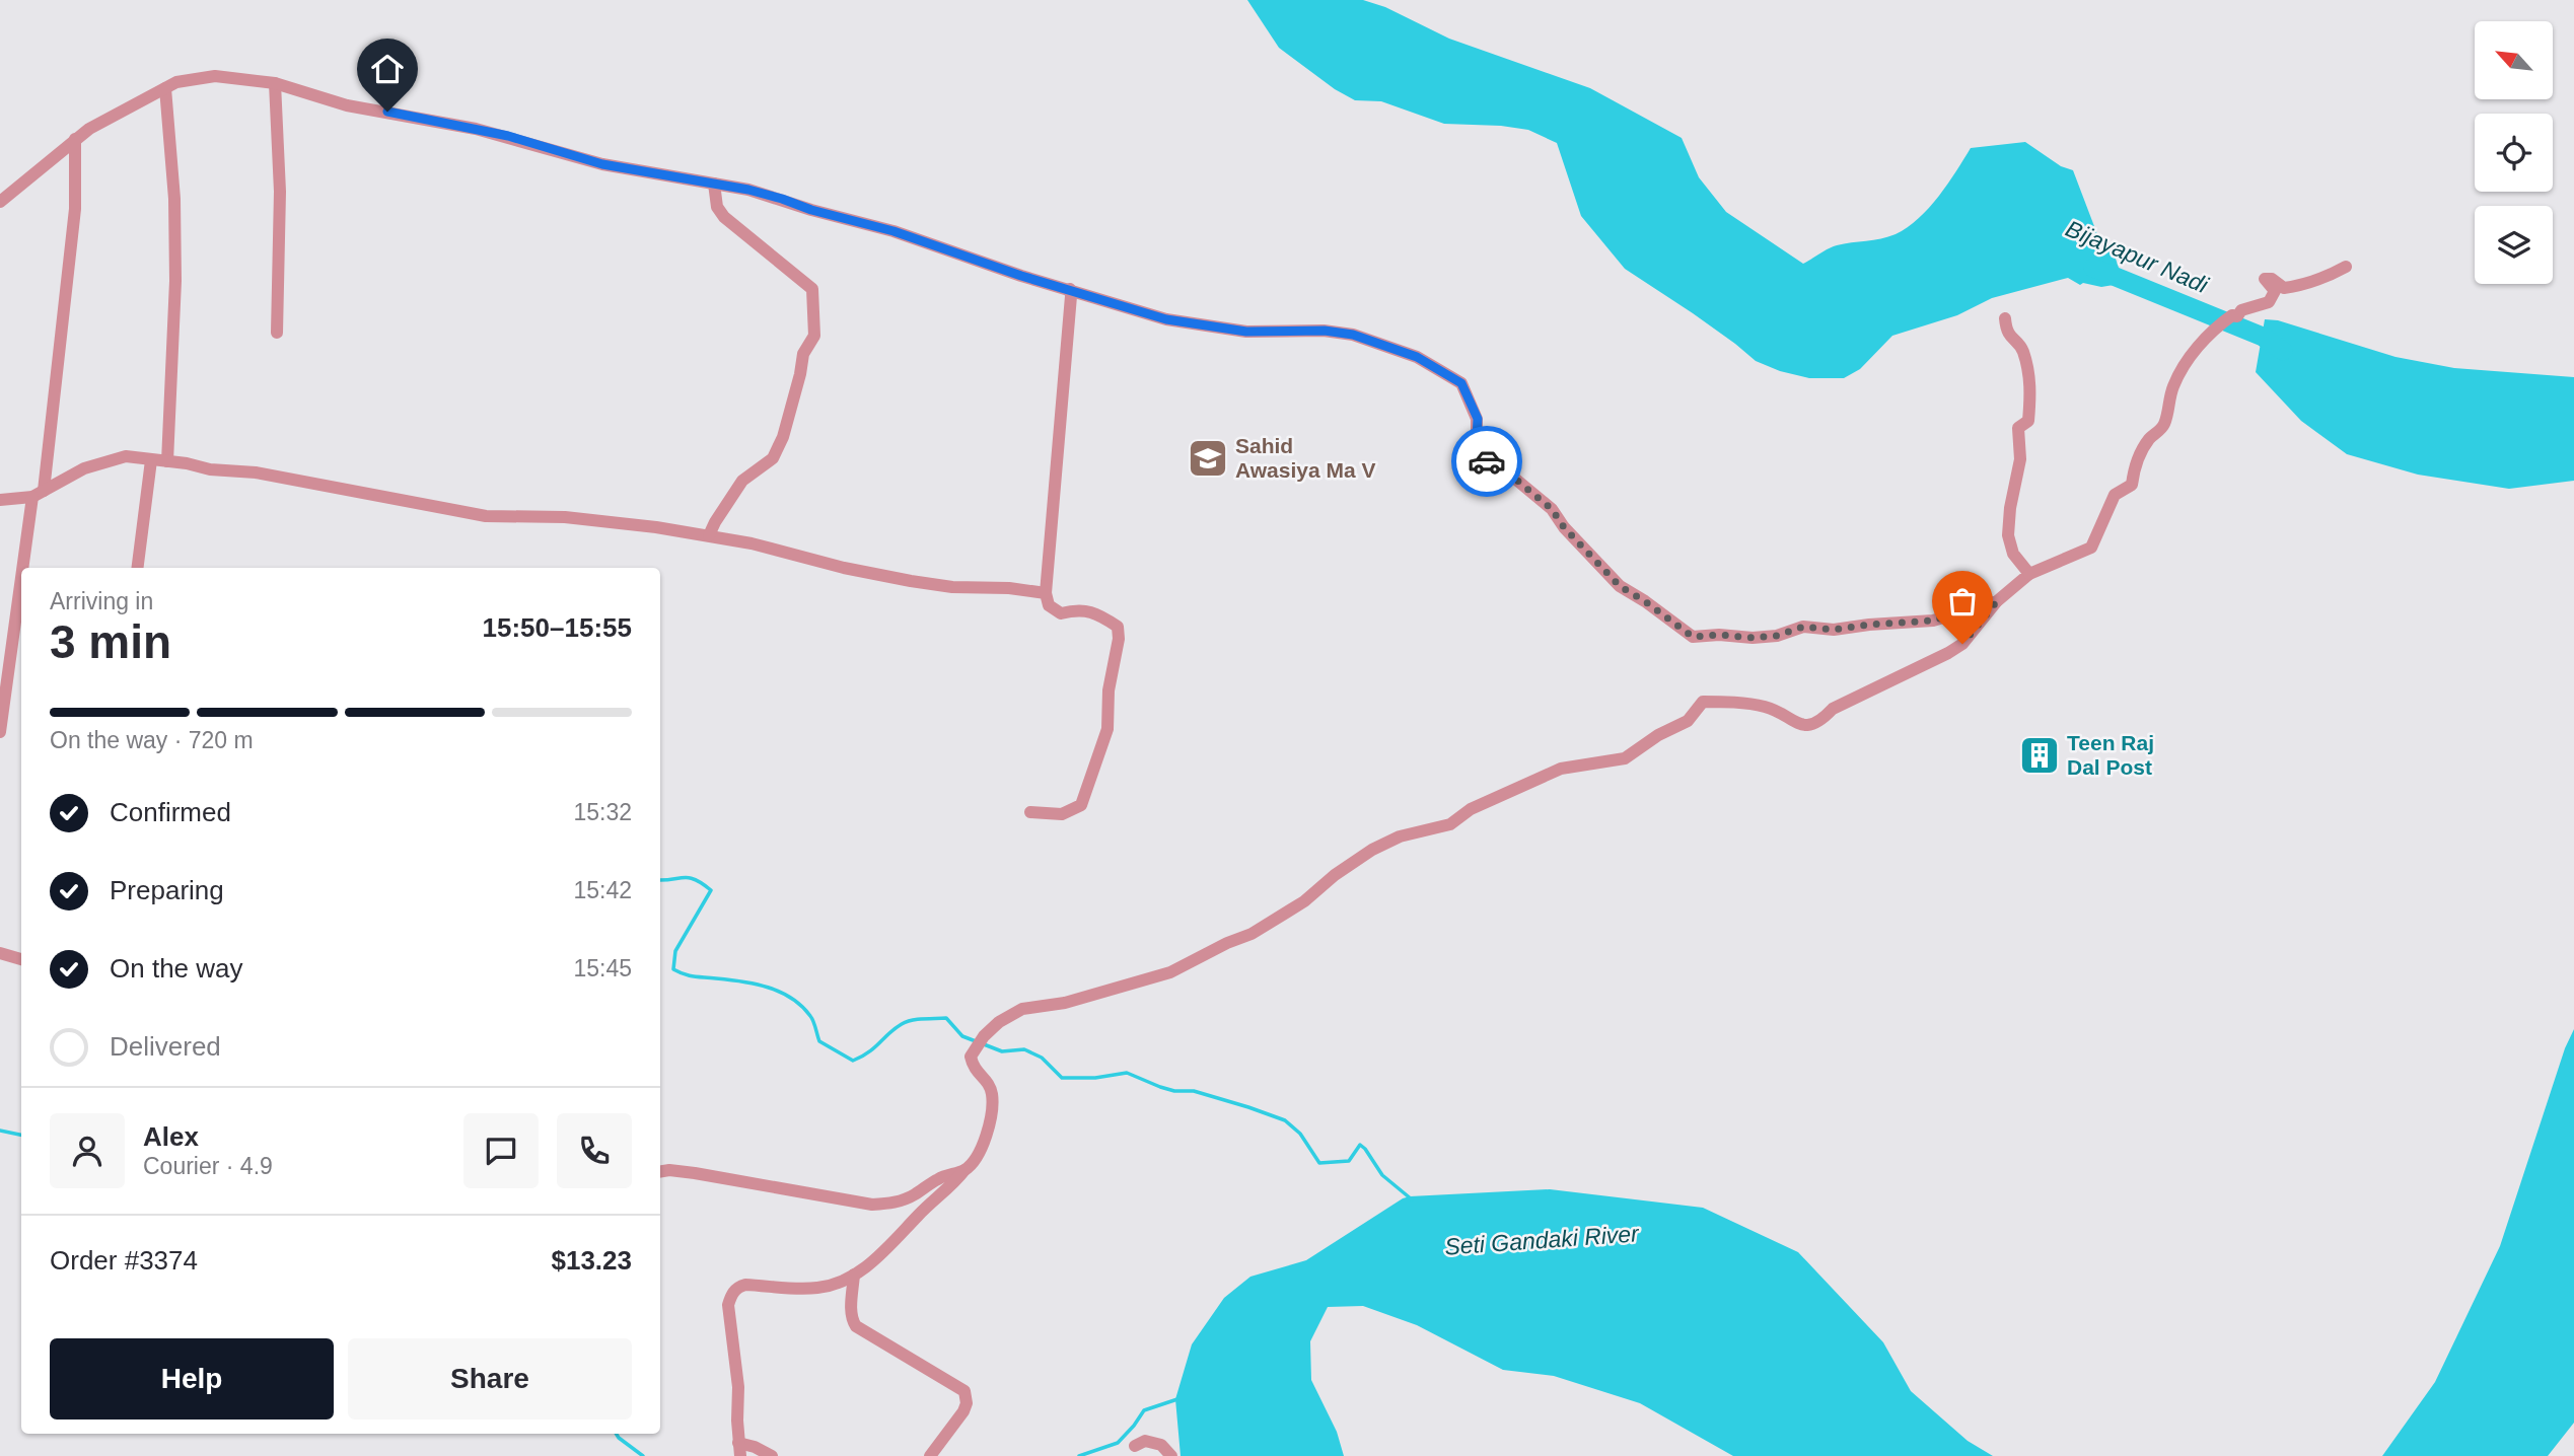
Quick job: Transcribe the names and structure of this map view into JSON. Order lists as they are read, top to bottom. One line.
{"water":["Bijayapur Nadi","Seti Gandaki River"],"places":{"school or university":["Sahid Awasiya Ma V"],"building":["Teen Raj Dal Post"]},"north":"top left","page":{"heading":["3 min","Arriving in","15:50–15:55"],"panel":["Alex","Courier · 4.9","Order #3374","$13.23"],"bar":"On the way · 720 m","list":[["Confirmed","15:32"],["Preparing","15:42"],["On the way","15:45"],"Delivered"],"buttons":["Help","Share"]}}
